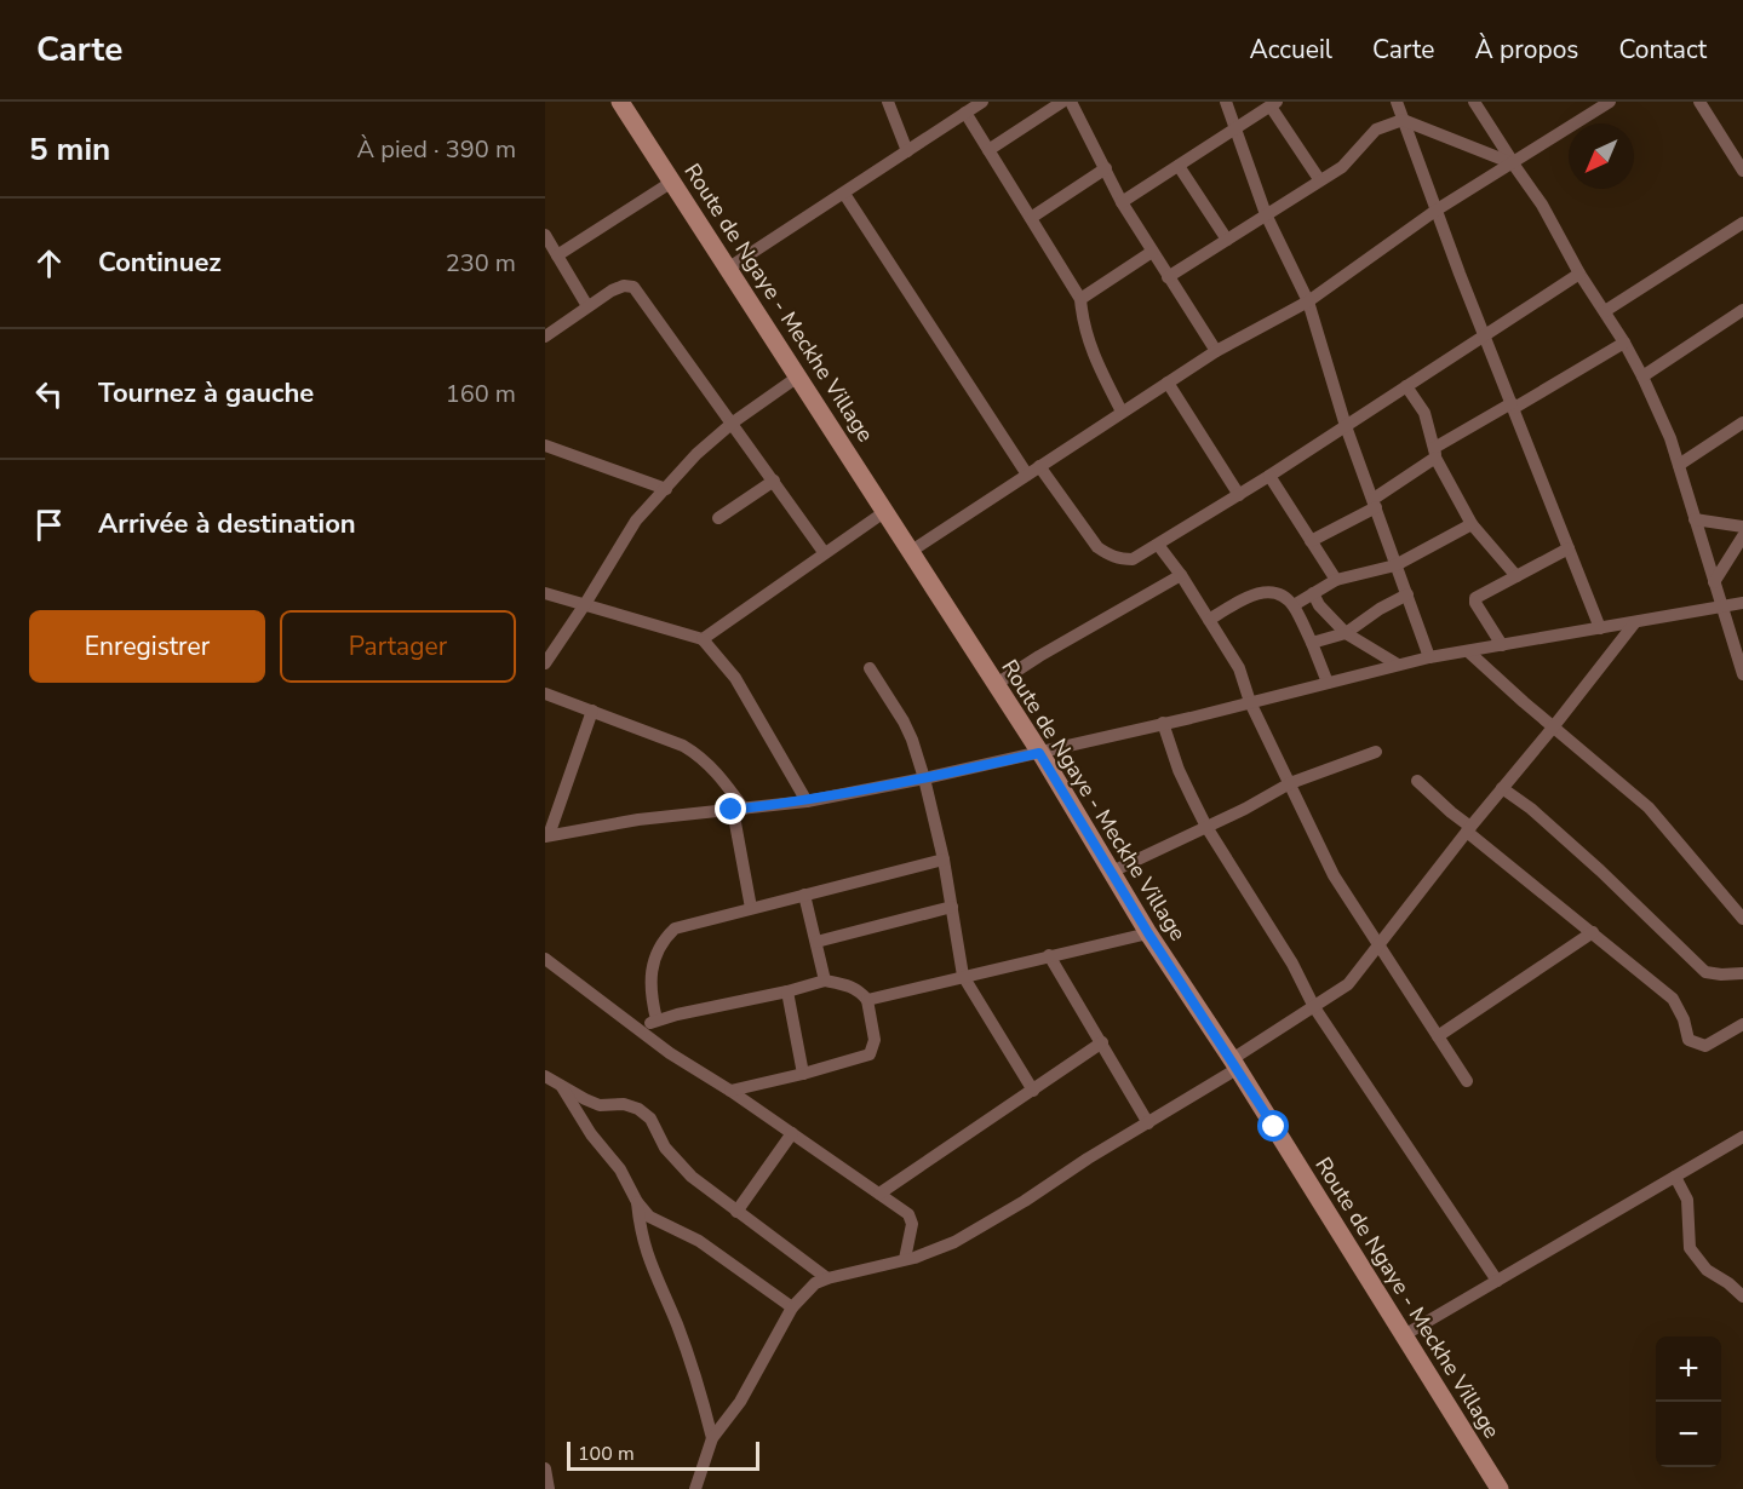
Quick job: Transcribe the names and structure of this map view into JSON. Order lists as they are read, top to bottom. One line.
{"streets":{"main road":["Route de Ngaye - Meckhe Village"]},"scale_bar":"100 m","north":"bottom left","page":{"header":"Carte","nav":["Accueil","Carte","À propos","Contact"],"heading":["5 min","À pied · 390 m"],"list":[["Continuez","230 m"],["Tournez à gauche","160 m"],"Arrivée à destination"],"buttons":["Enregistrer","Partager"],"map_buttons":["+","−"],"scale":"100 m"}}
